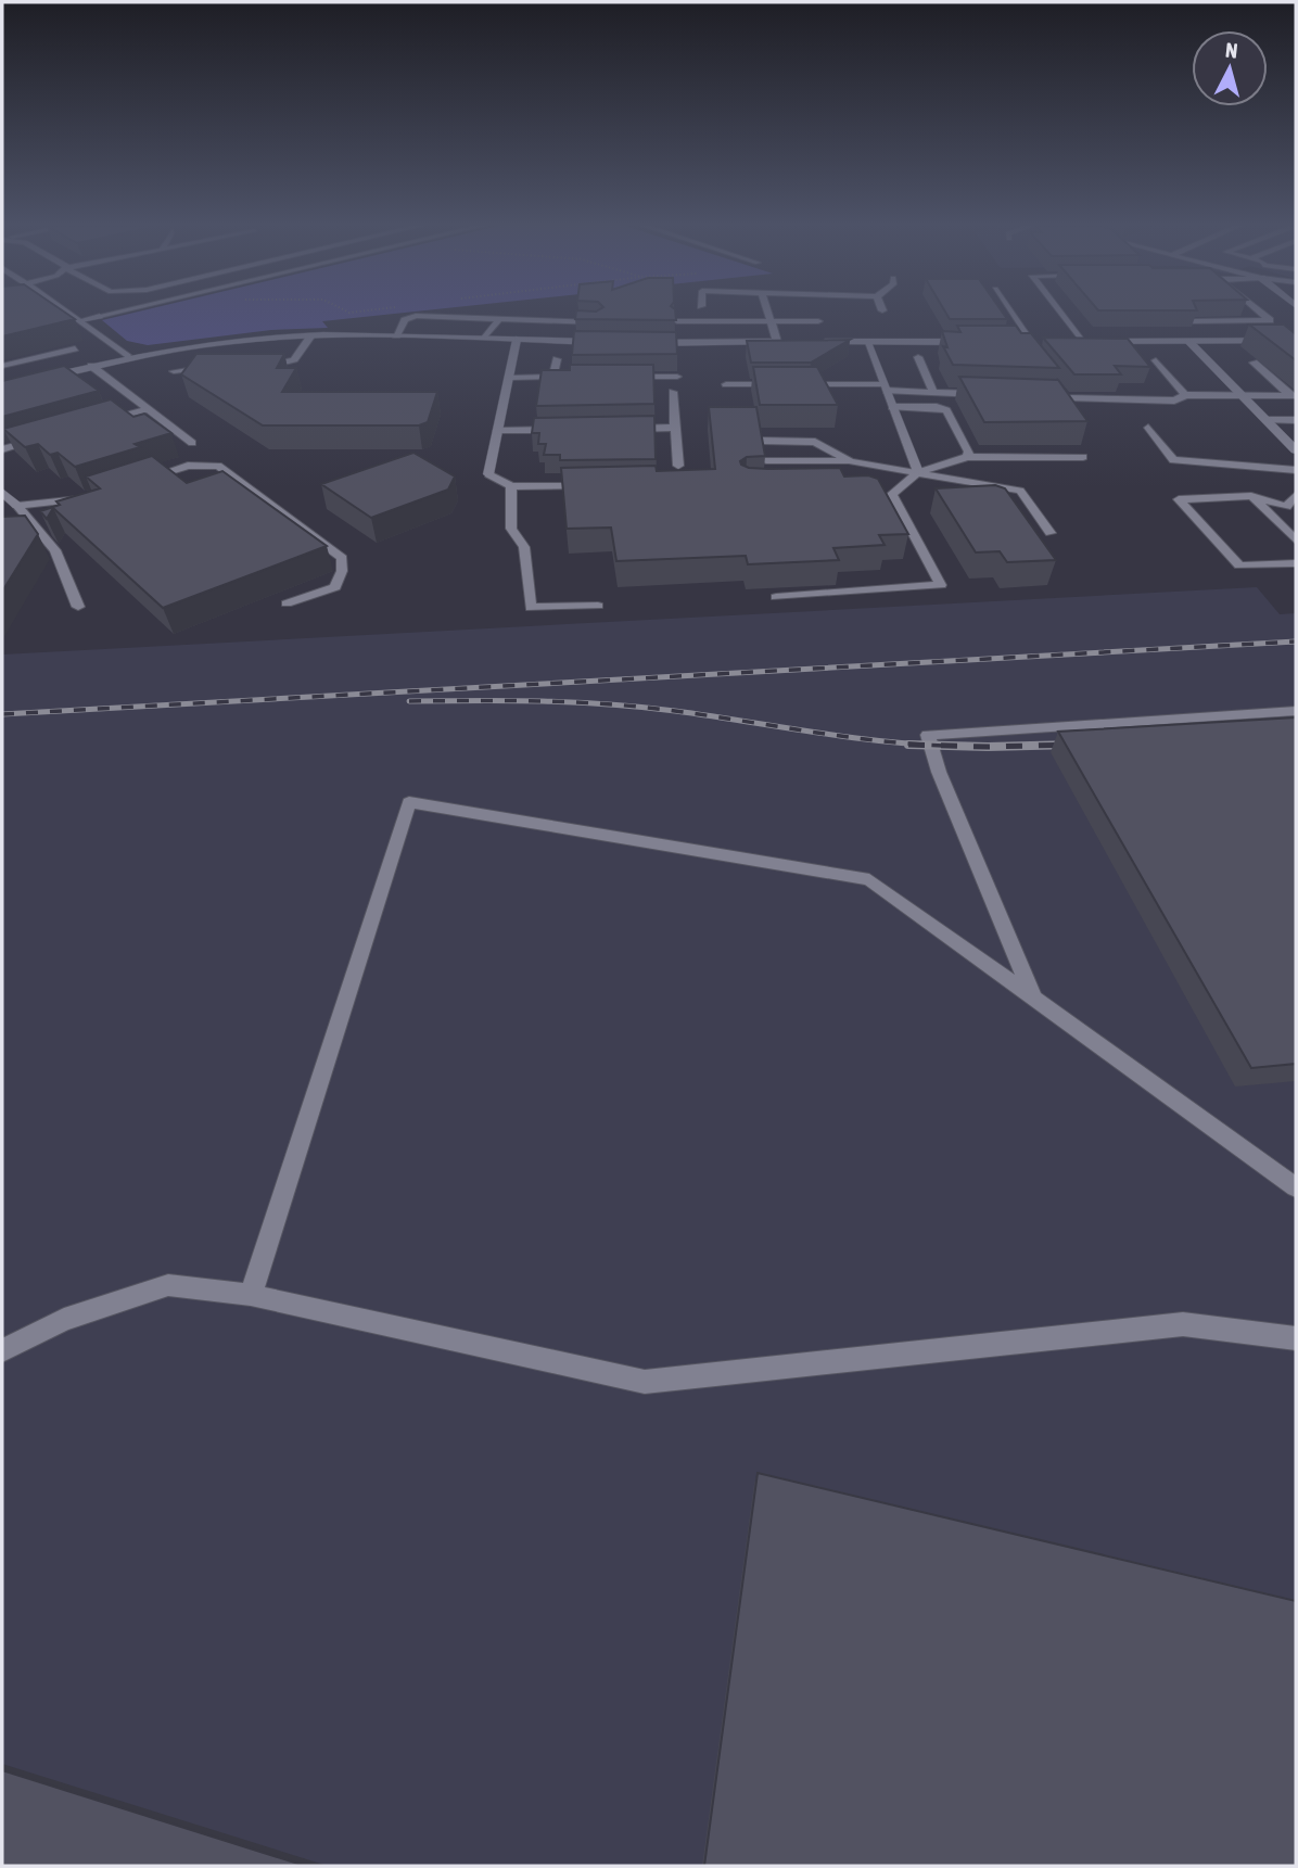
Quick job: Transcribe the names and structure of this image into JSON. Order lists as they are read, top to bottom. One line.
{"north":"top"}
